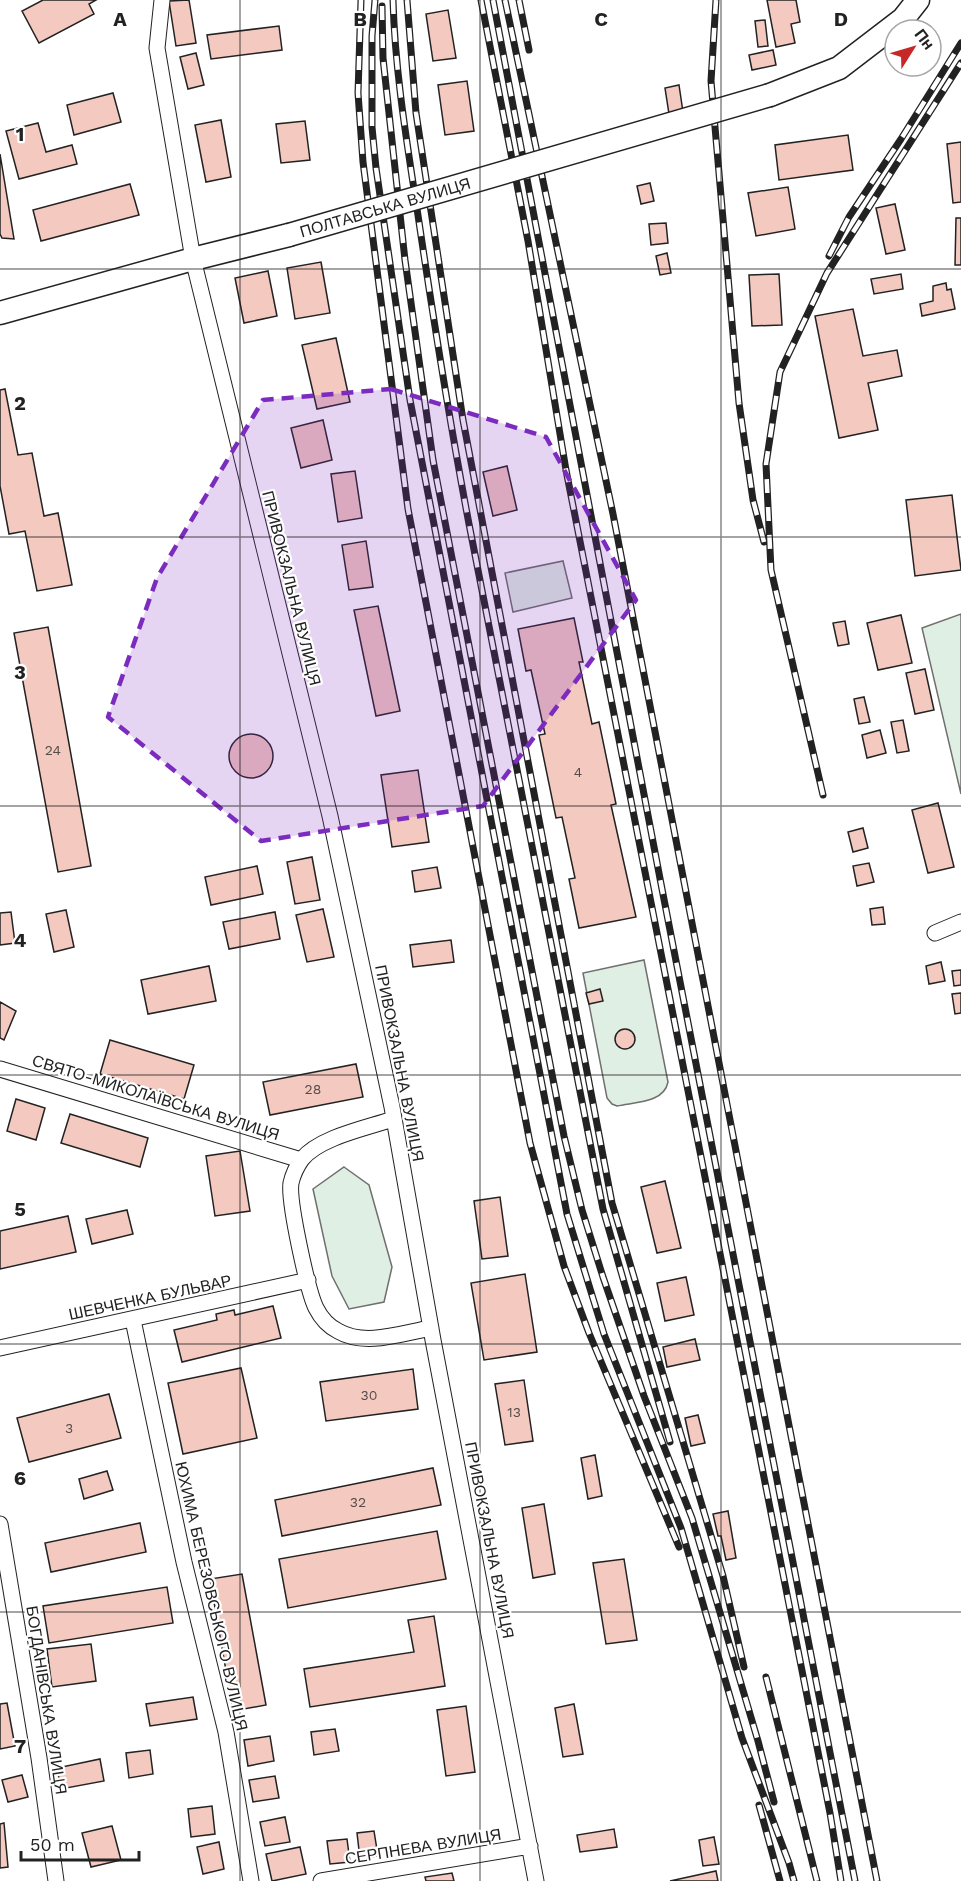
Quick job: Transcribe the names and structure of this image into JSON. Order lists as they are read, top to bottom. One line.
{"streets":{"main road":["ПОЛТАВСЬКА ВУЛИЦЯ"],"street":["ПРИВОКЗАЛЬНА ВУЛИЦЯ","СВЯТО-МИКОЛАЇВСЬКА ВУЛИЦЯ","ШЕВЧЕНКА БУЛЬВАР","ЮХИМА БЕРЕЗОВСЬКОГО ВУЛИЦЯ","БОГДАНІВСЬКА ВУЛИЦЯ","СЕРПНЕВА ВУЛИЦЯ"]},"crossings":[["ПОЛТАВСЬКА ВУЛИЦЯ","ПРИВОКЗАЛЬНА ВУЛИЦЯ"],["ПРИВОКЗАЛЬНА ВУЛИЦЯ","СЕРПНЕВА ВУЛИЦЯ"],["ШЕВЧЕНКА БУЛЬВАР","ЮХИМА БЕРЕЗОВСЬКОГО ВУЛИЦЯ"]],"house_numbers":["24","4","28","30","13","3","32"],"scale_bar":"50 m","north":"top right","grid":{"columns":["A","B","C","D"],"rows":["1","2","3","4","5","6","7"]}}
